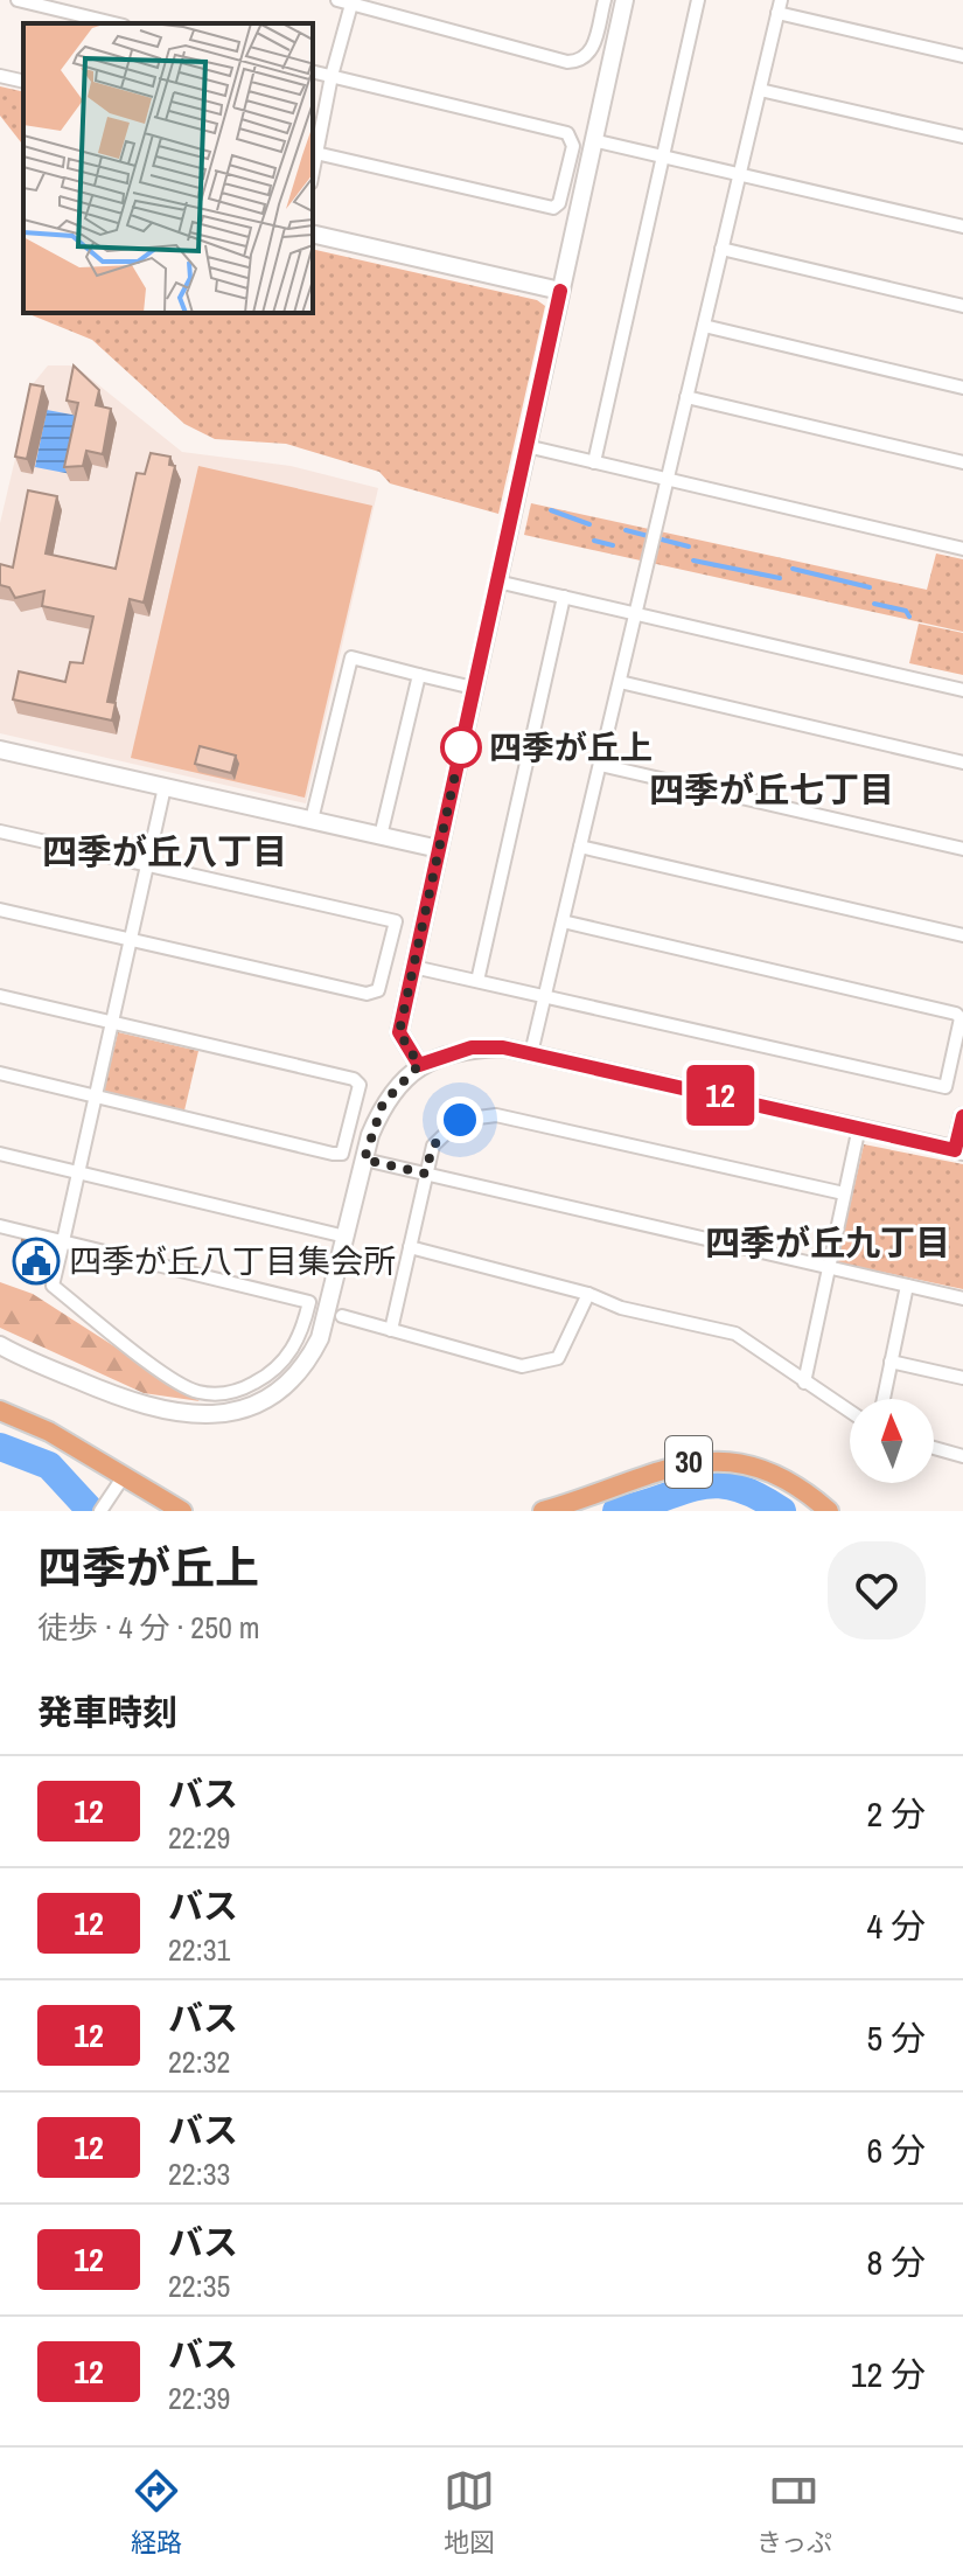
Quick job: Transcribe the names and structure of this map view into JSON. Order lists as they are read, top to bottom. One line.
{"streets":{"main road":["30"]},"districts":["四季が丘七丁目","四季が丘八丁目","四季が丘九丁目"],"places":{"other":["四季が丘上"],"public building":["四季が丘八丁目集会所"]},"lines":["bus line 12"],"north":"top","page":{"on_map":"12","heading":[["四季が丘上","徒歩 · 4 分 · 250 m"],"発車時刻"],"list":[{"mark":"12","name":"バス","note":"22:29","value":"2 分"},{"mark":"12","name":"バス","note":"22:31","value":"4 分"},{"mark":"12","name":"バス","note":"22:32","value":"5 分"},{"mark":"12","name":"バス","note":"22:33","value":"6 分"},{"mark":"12","name":"バス","note":"22:35","value":"8 分"},{"mark":"12","name":"バス","note":"22:39","value":"12 分"}],"tabs":["経路","地図","きっぷ"]}}
